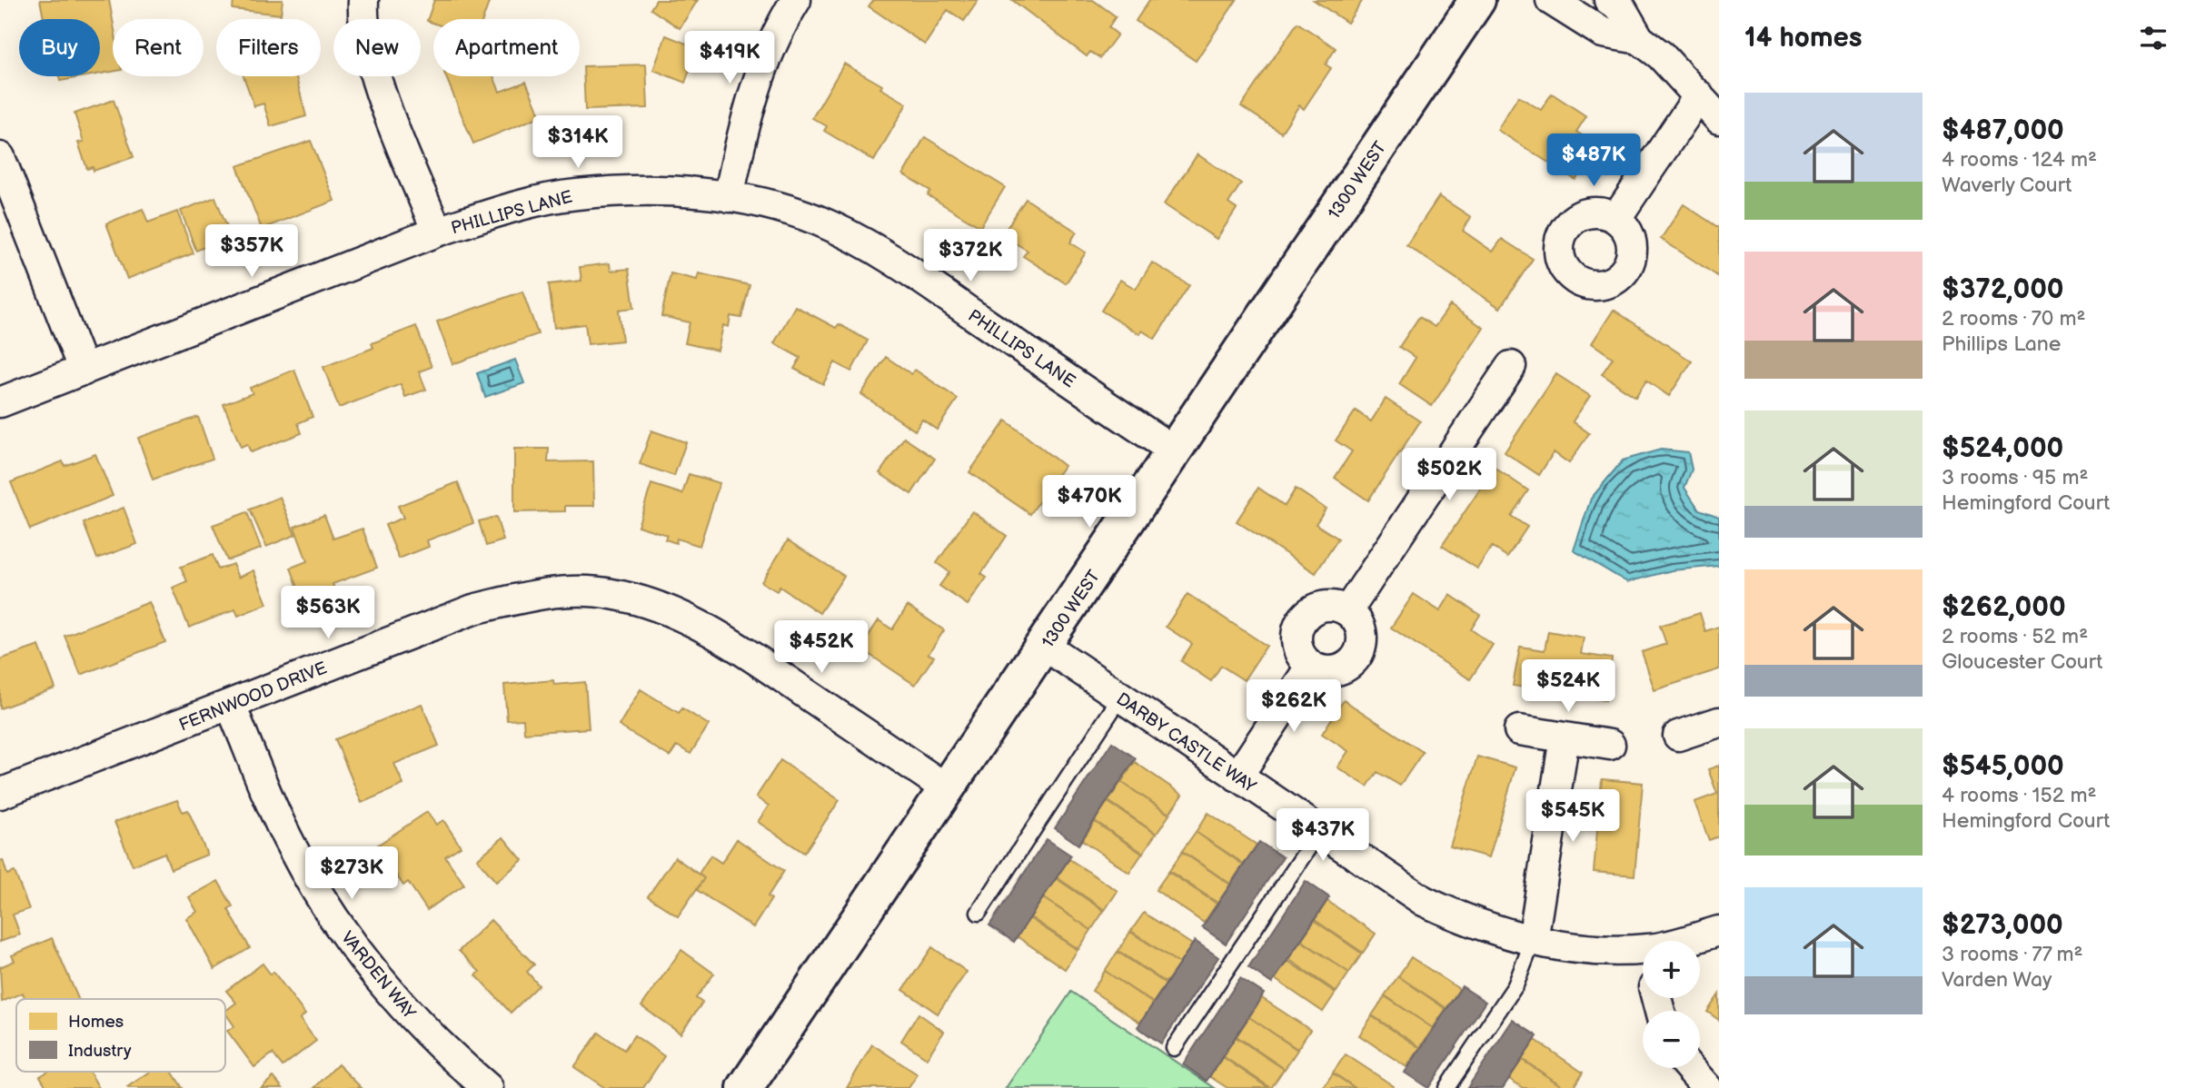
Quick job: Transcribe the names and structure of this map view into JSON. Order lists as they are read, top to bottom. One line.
{"streets":{"street":["1300 WEST","PHILLIPS LANE","FERNWOOD DRIVE","DARBY CASTLE WAY","VARDEN WAY"]},"crossings":[["1300 WEST","PHILLIPS LANE"],["1300 WEST","FERNWOOD DRIVE"],["1300 WEST","DARBY CASTLE WAY"],["FERNWOOD DRIVE","VARDEN WAY"]],"legend":["Homes","Industry"],"page":{"heading":"14 homes","chip":["Buy","Rent","Filters","New","Apartment"],"price":["$419K","$314K","$487K","$357K","$372K","$502K","$470K","$563K","$452K","$524K","$262K","$545K","$437K","$273K"],"list":[{"name":"$487,000","note":"4 rooms · 124 m² · Waverly Court"},{"name":"$372,000","note":"2 rooms · 70 m² · Phillips Lane"},{"name":"$524,000","note":"3 rooms · 95 m² · Hemingford Court"},{"name":"$262,000","note":"2 rooms · 52 m² · Gloucester Court"},{"name":"$545,000","note":"4 rooms · 152 m² · Hemingford Court"},{"name":"$273,000","note":"3 rooms · 77 m² · Varden Way"}],"map_buttons":["+","−"]}}
